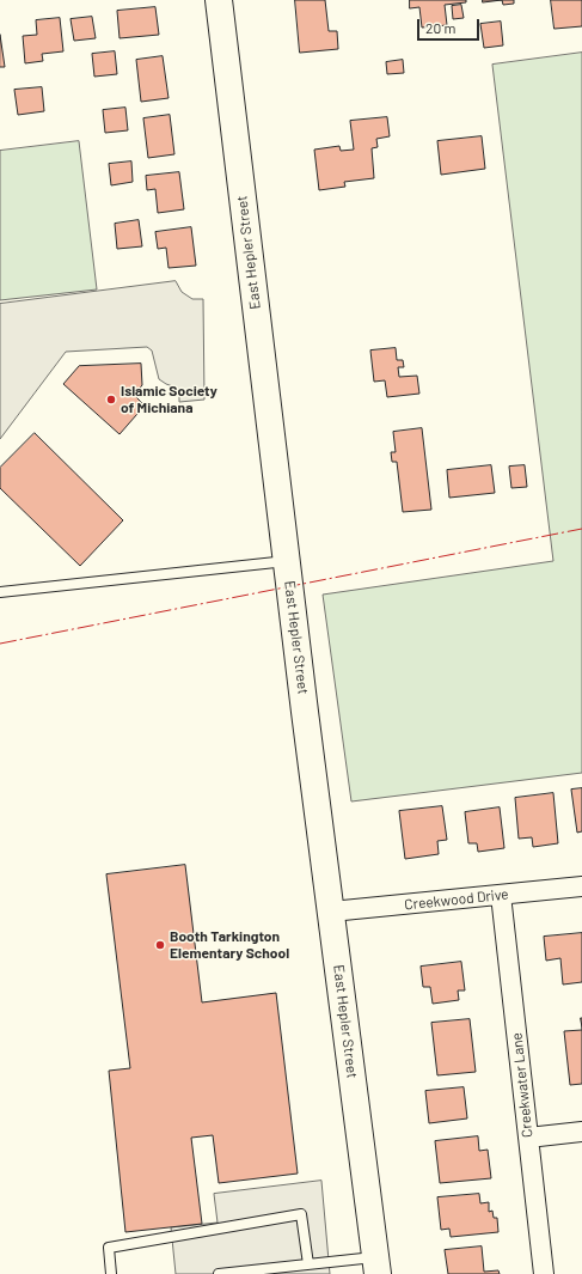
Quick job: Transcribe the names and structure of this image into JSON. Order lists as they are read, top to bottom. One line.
{"streets":{"street":["East Hepler Street","Creekwood Drive","Creekwater Lane"]},"crossings":[["East Hepler Street","Creekwood Drive"],["Creekwood Drive","Creekwater Lane"]],"places":["Islamic Society of Michiana","Booth Tarkington Elementary School"],"scale_bar":"20 m"}
